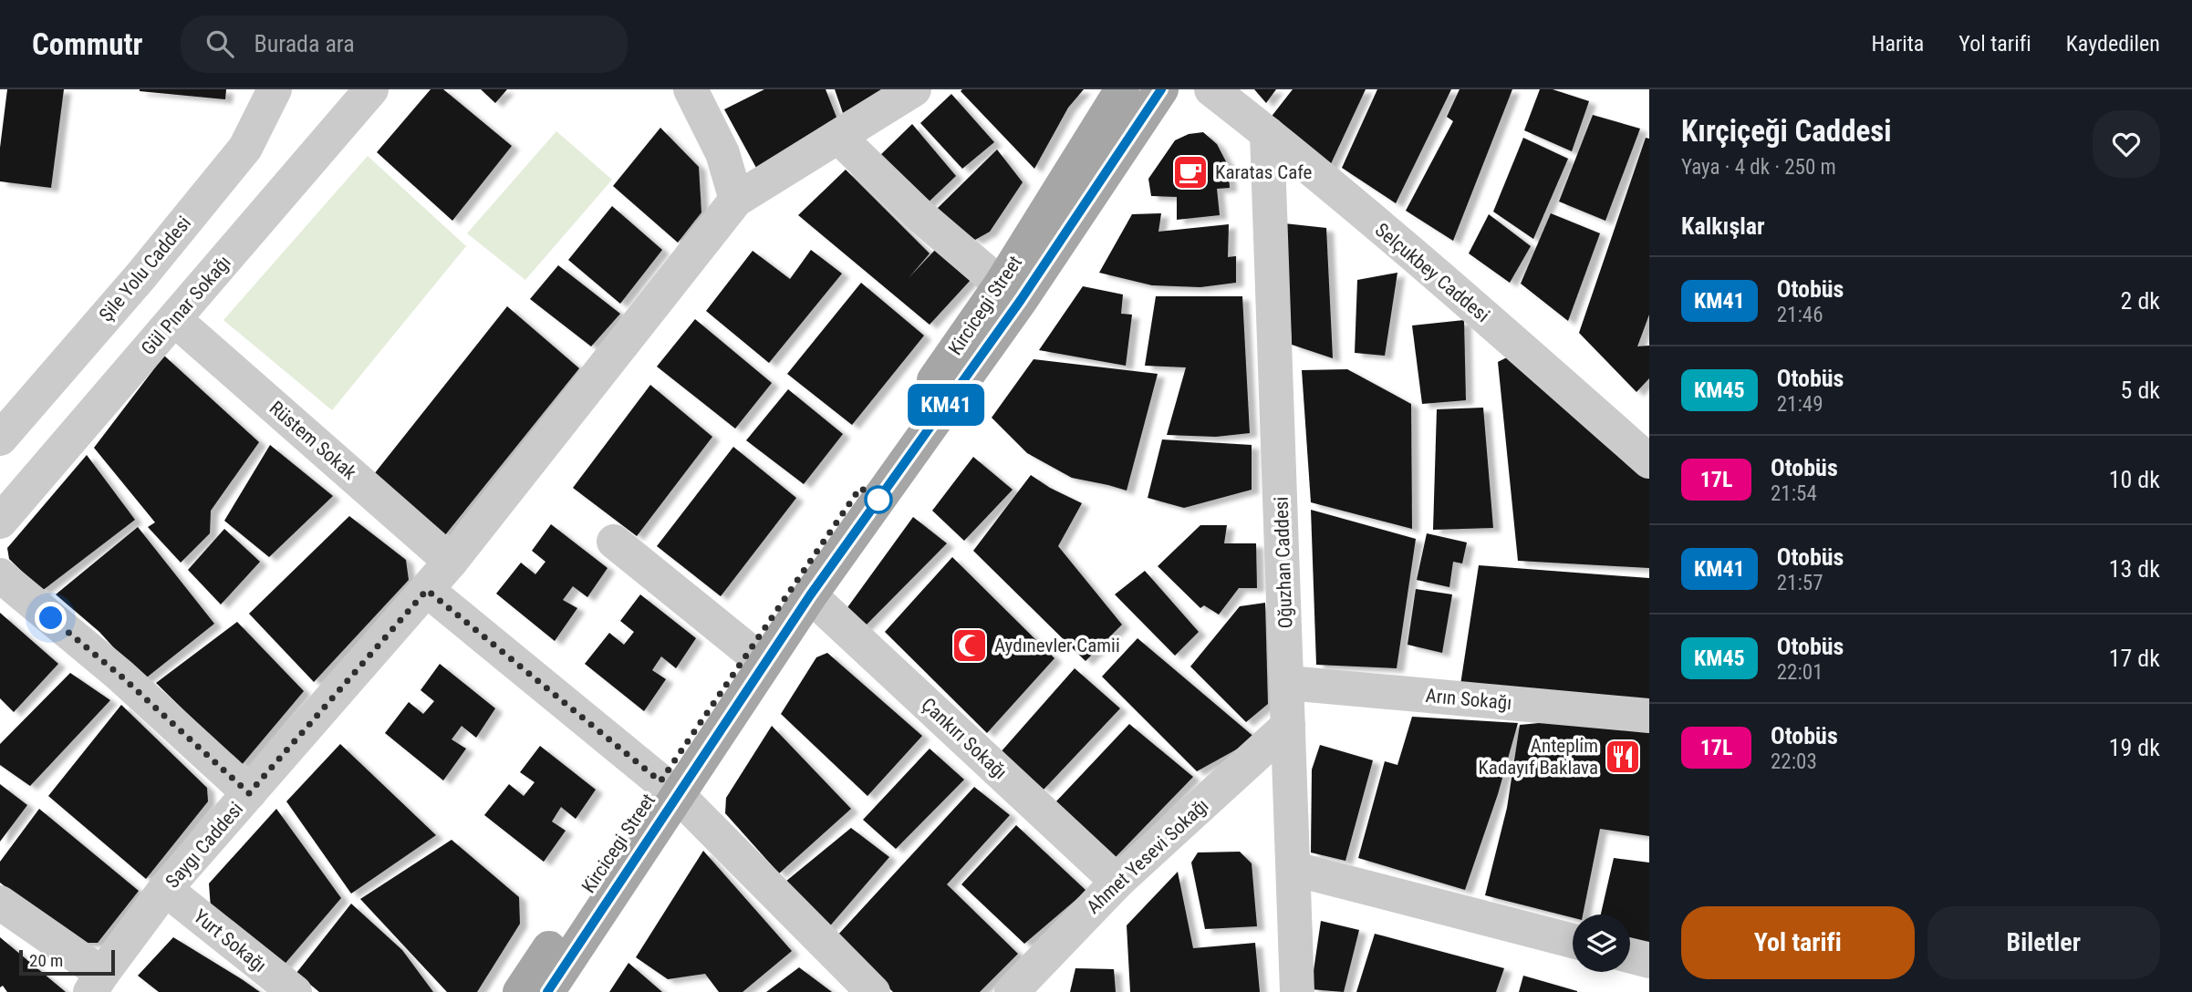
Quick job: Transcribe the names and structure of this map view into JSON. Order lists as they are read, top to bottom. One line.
{"streets":{"main road":["Kircicegi Street"],"street":["Şile Yolu Caddesi","Selçukbey Caddesi","Gül Pınar Sokağı","Rüstem Sokak","Oğuzhan Caddesi","Arın Sokağı","Çankırı Sokağı","Saygı Caddesi","Ahmet Yesevi Sokağı","Yurt Sokağı"]},"crossings":[["Selçukbey Caddesi","Oğuzhan Caddesi"],["Gül Pınar Sokağı","Rüstem Sokak"],["Rüstem Sokak","Saygı Caddesi"],["Oğuzhan Caddesi","Arın Sokağı"],["Oğuzhan Caddesi","Ahmet Yesevi Sokağı"],["Çankırı Sokağı","Ahmet Yesevi Sokağı"],["Saygı Caddesi","Yurt Sokağı"]],"places":{"cafe":["Karatas Cafe"],"mosque":["Aydınevler Camii"],"restaurant":["Anteplim Kadayıf Baklava"]},"lines":["bus line KM41"],"scale_bar":"20 m","page":{"header":"Commutr","search":"Burada ara","nav":["Harita","Yol tarifi","Kaydedilen"],"on_map":"KM41","heading":[["Kırçiçeği Caddesi","Yaya · 4 dk · 250 m"],"Kalkışlar"],"list":[{"mark":"KM41","name":"Otobüs","note":"21:46","value":"2 dk"},{"mark":"KM45","name":"Otobüs","note":"21:49","value":"5 dk"},{"mark":"17L","name":"Otobüs","note":"21:54","value":"10 dk"},{"mark":"KM41","name":"Otobüs","note":"21:57","value":"13 dk"},{"mark":"KM45","name":"Otobüs","note":"22:01","value":"17 dk"},{"mark":"17L","name":"Otobüs","note":"22:03","value":"19 dk"}],"buttons":["Yol tarifi","Biletler"],"scale":"20 m"}}
